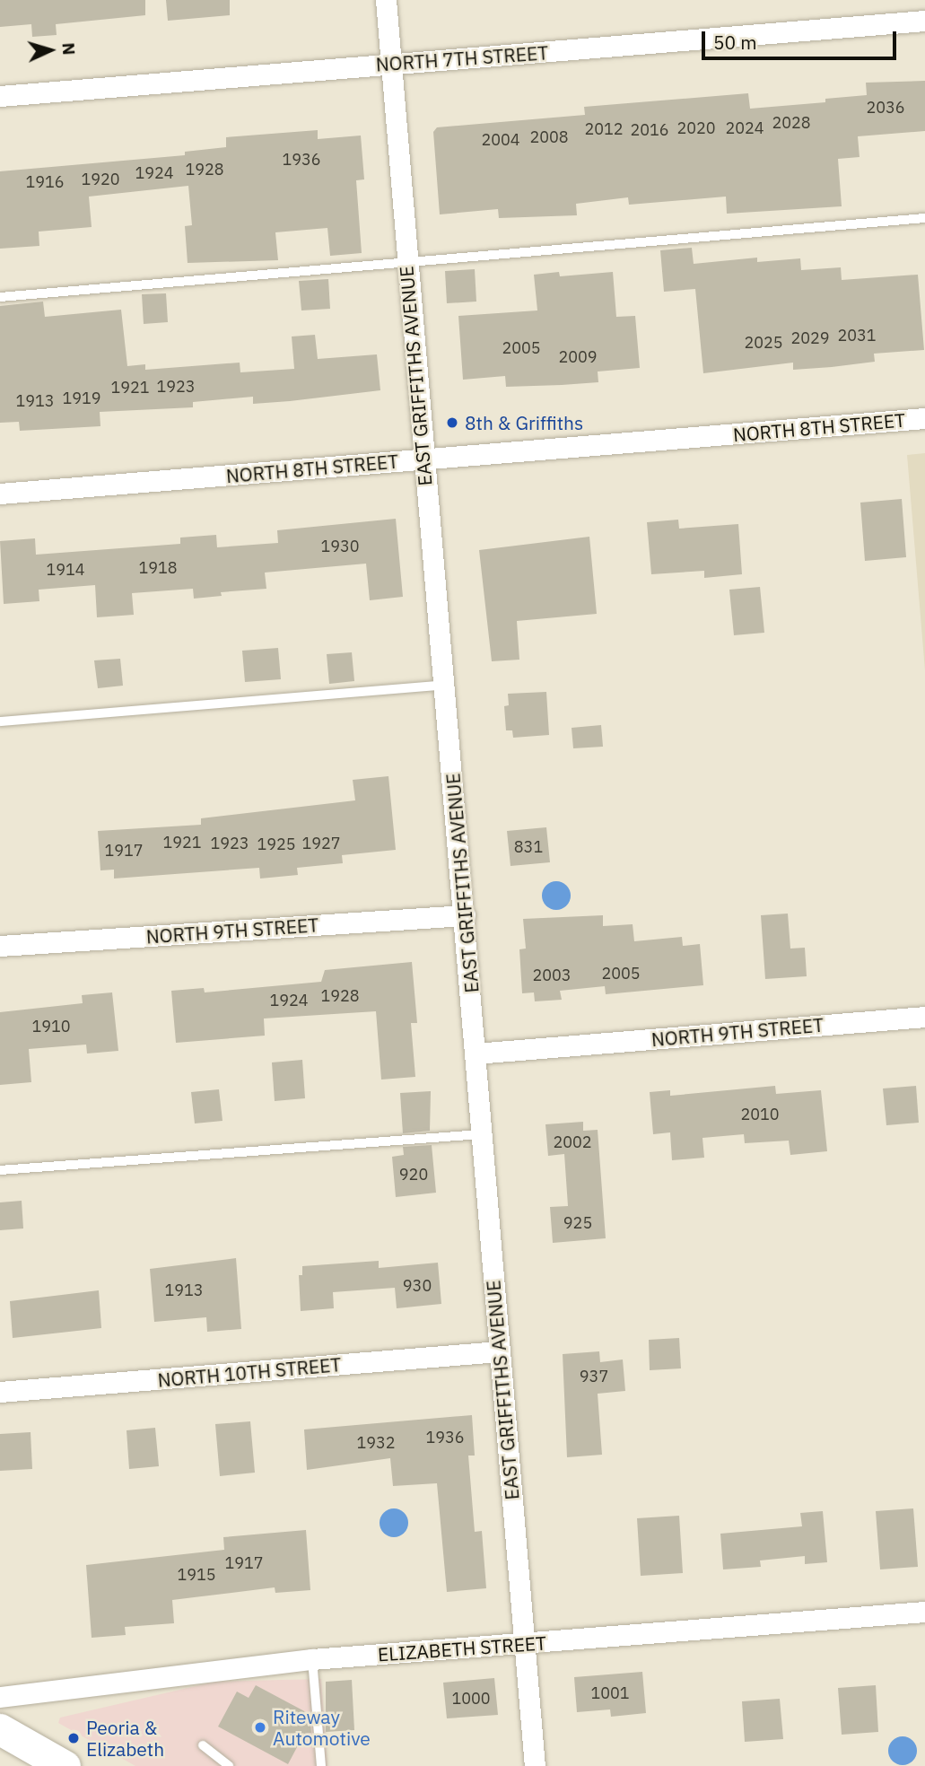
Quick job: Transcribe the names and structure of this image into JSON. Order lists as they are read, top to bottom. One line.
{"streets":{"street":["NORTH 7TH STREET","EAST GRIFFITHS AVENUE","NORTH 8TH STREET","NORTH 9TH STREET","NORTH 10TH STREET","ELIZABETH STREET"]},"crossings":[["NORTH 7TH STREET","EAST GRIFFITHS AVENUE"],["EAST GRIFFITHS AVENUE","NORTH 8TH STREET"],["EAST GRIFFITHS AVENUE","NORTH 9TH STREET"],["EAST GRIFFITHS AVENUE","NORTH 10TH STREET"],["EAST GRIFFITHS AVENUE","ELIZABETH STREET"]],"places":["8th & Griffiths","Riteway Automotive","Peoria & Elizabeth"],"house_numbers":["2036","2028","2020","2024","2012","2016","2008","2004","1936","1928","1924","1920","1916","2031","2029","2025","2005","2009","1923","1921","1919","1913","1930","1918","1914","1921","1923","1927","1925","831","1917","2005","2003","1928","1924","1910","2010","2002","920","925","930","1913","937","1936","1932","1917","1915","1001","1000"],"scale_bar":"50 m","north":"right"}
